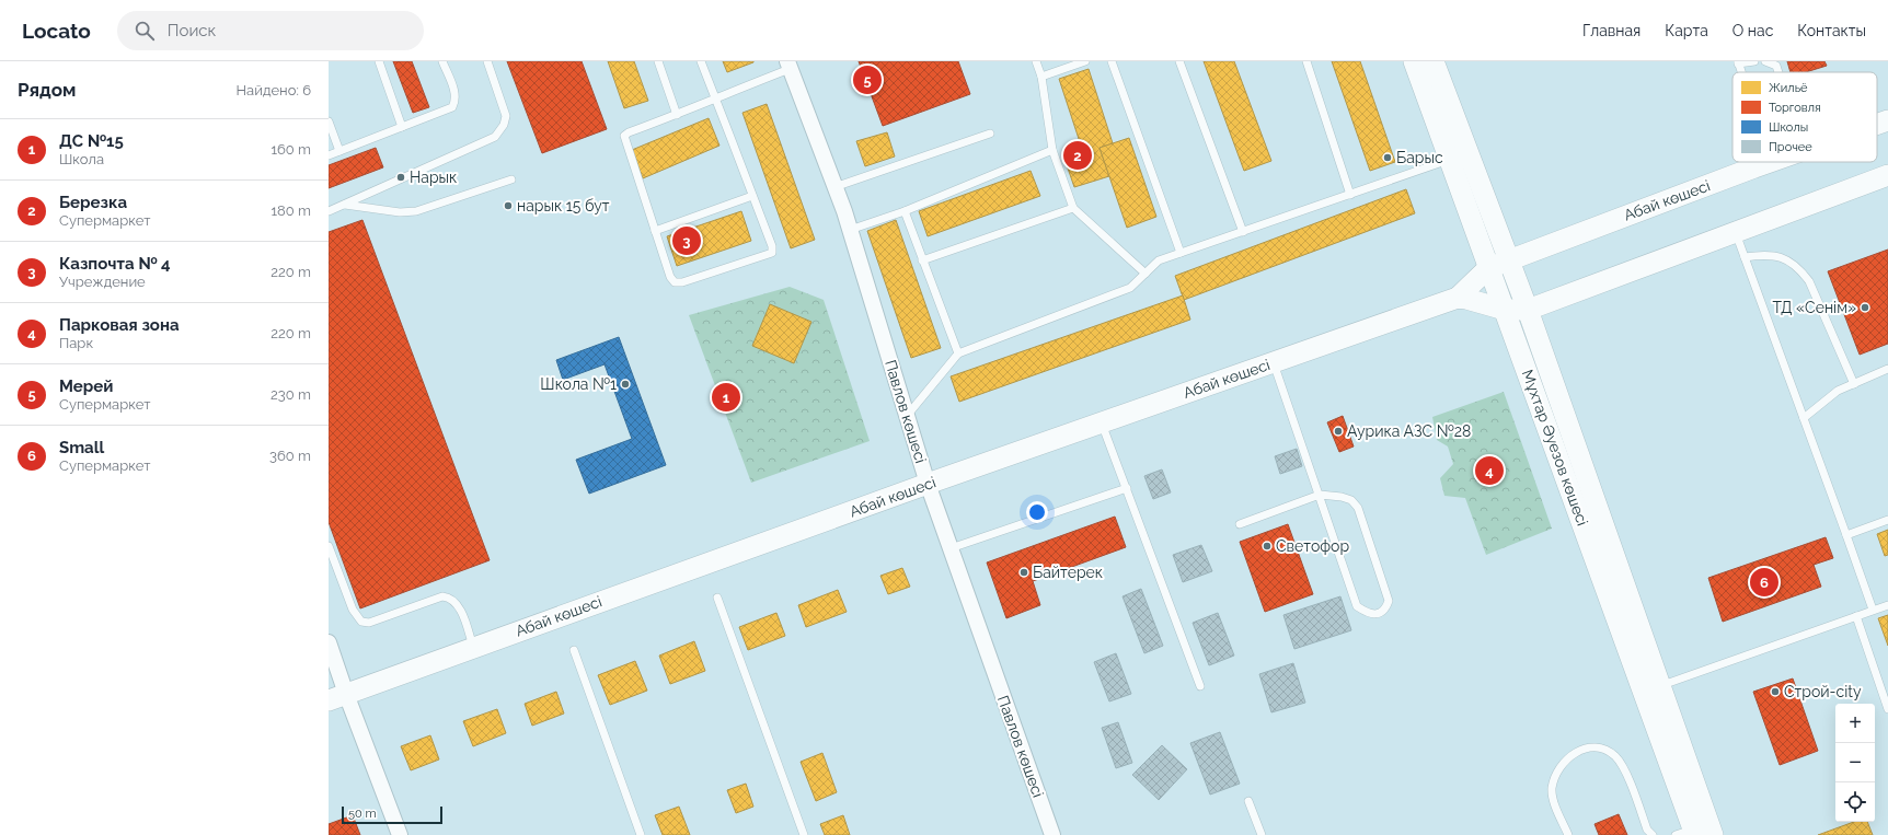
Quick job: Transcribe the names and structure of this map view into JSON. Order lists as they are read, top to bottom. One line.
{"streets":{"main road":["Абай көшесі","Мұхтар Әуезов көшесі"],"street":["Павлов көшесі"]},"crossings":[["Абай көшесі","Павлов көшесі"],["Абай көшесі","Мұхтар Әуезов көшесі"]],"places":["Барыс","Нарык","нарык 15 бут","ТД «Сенім»","Школа №1","Аурика АЗС №28","Светофор","Байтерек","Строй-city"],"legend":["Жильё","Торговля","Школы","Прочее"],"scale_bar":"50 m","page":{"header":"Locato","search":"Поиск","nav":["Главная","Карта","О нас","Контакты"],"heading":["Рядом","Найдено: 6"],"pins":["5","2","3","1","4","6"],"list":[{"mark":"1","name":"ДС №15","note":"Школа","value":"160 m"},{"mark":"2","name":"Березка","note":"Супермаркет","value":"180 m"},{"mark":"3","name":"Казпочта № 4","note":"Учреждение","value":"220 m"},{"mark":"4","name":"Парковая зона","note":"Парк","value":"220 m"},{"mark":"5","name":"Мерей","note":"Супермаркет","value":"230 m"},{"mark":"6","name":"Small","note":"Супермаркет","value":"360 m"}],"map_buttons":["+","−"],"scale":"50 m"}}
